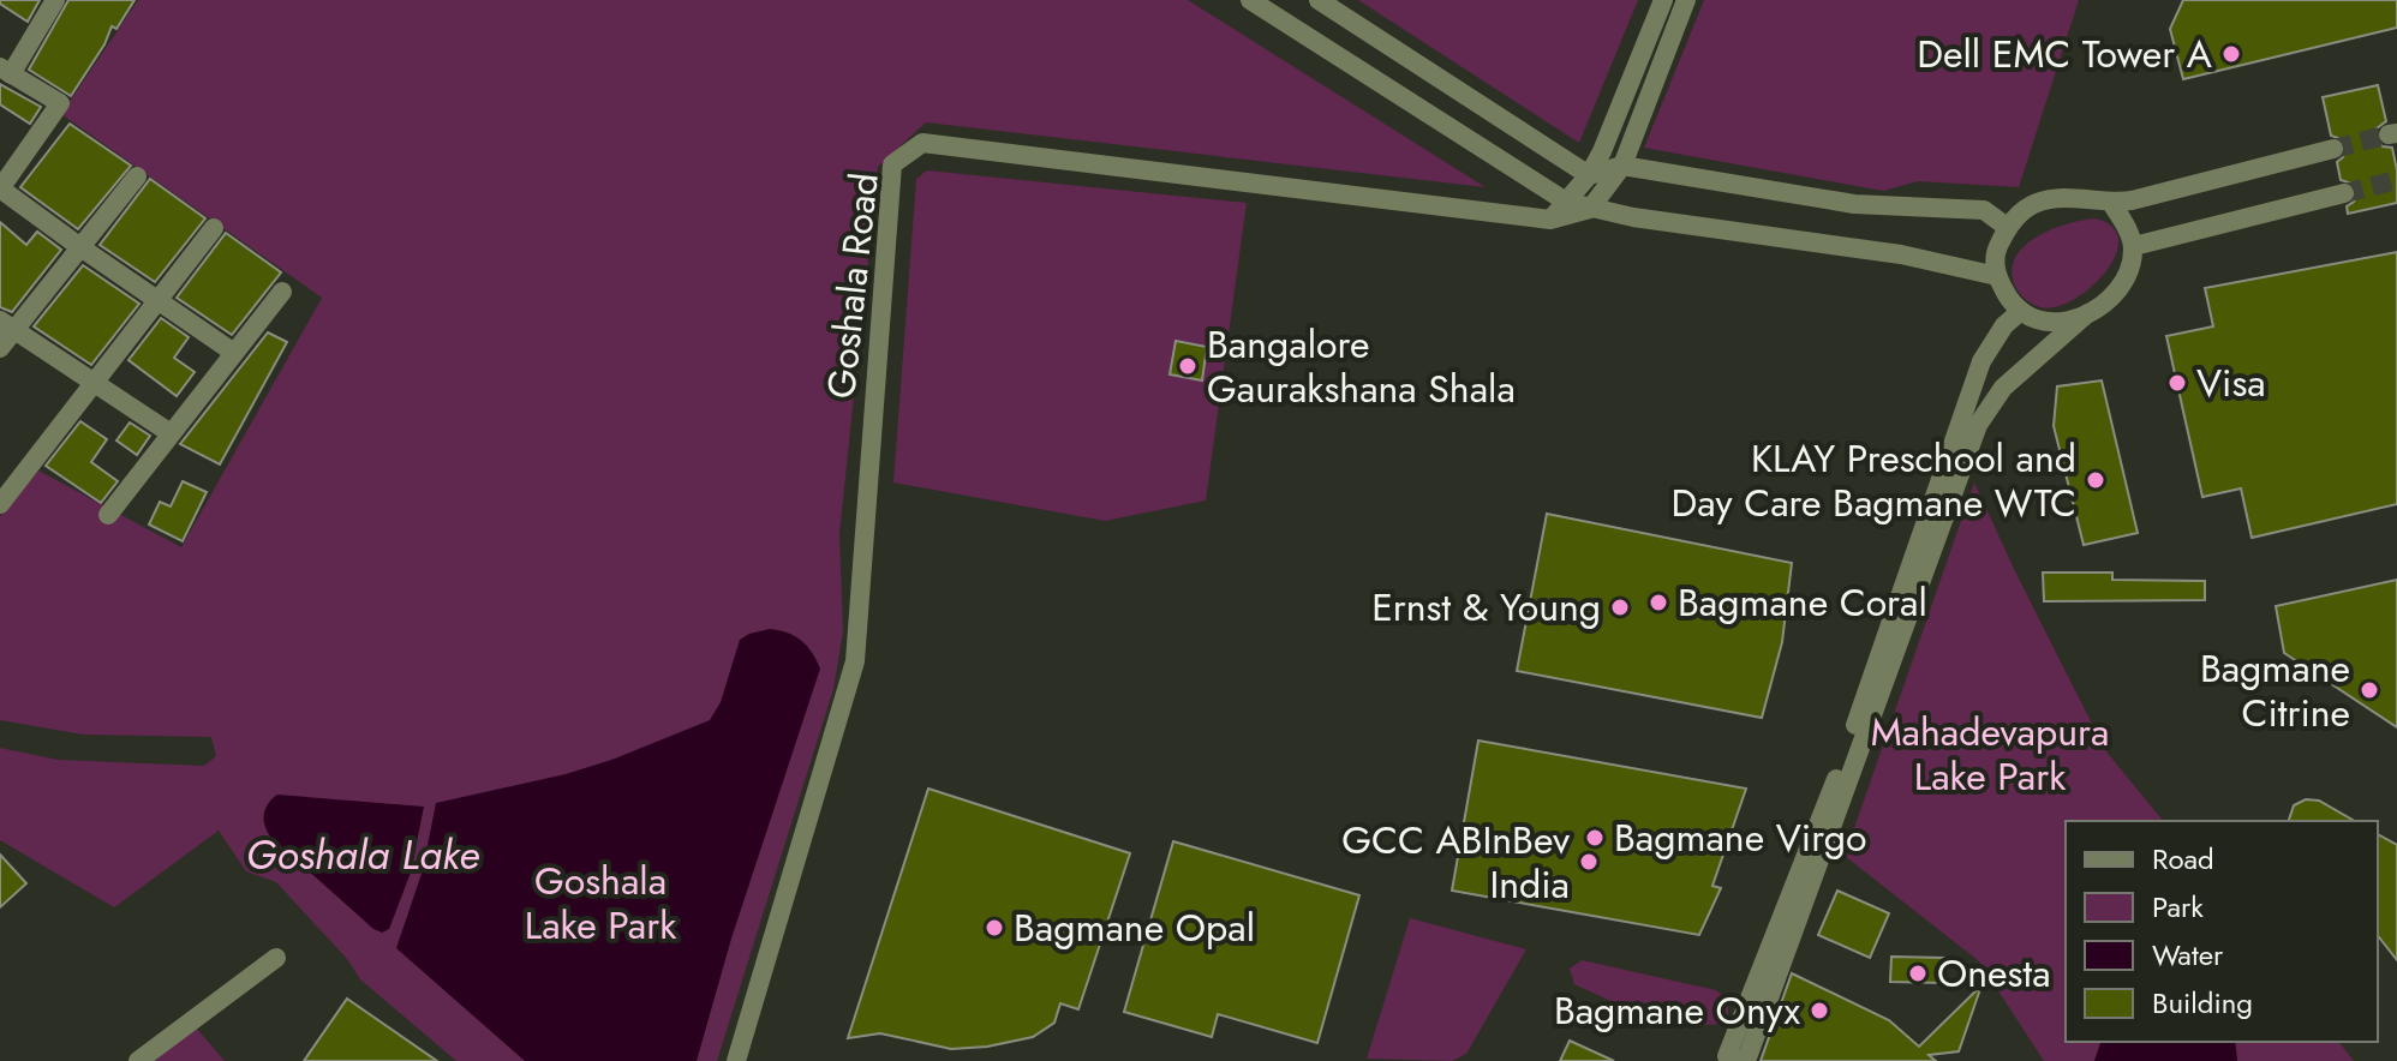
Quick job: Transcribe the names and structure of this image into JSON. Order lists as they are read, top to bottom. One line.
{"streets":{"street":["Goshala Road"]},"water":["Goshala Lake"],"parks":["Mahadevapura Lake Park","Goshala Lake Park"],"places":["Dell EMC Tower A","Bangalore Gaurakshana Shala","Visa","KLAY Preschool and Day Care Bagmane WTC","Bagmane Coral","Ernst & Young","Bagmane Citrine","Bagmane Virgo","GCC ABInBev India","Bagmane Opal","Onesta","Bagmane Onyx"],"legend":["Road","Park","Water","Building"]}
